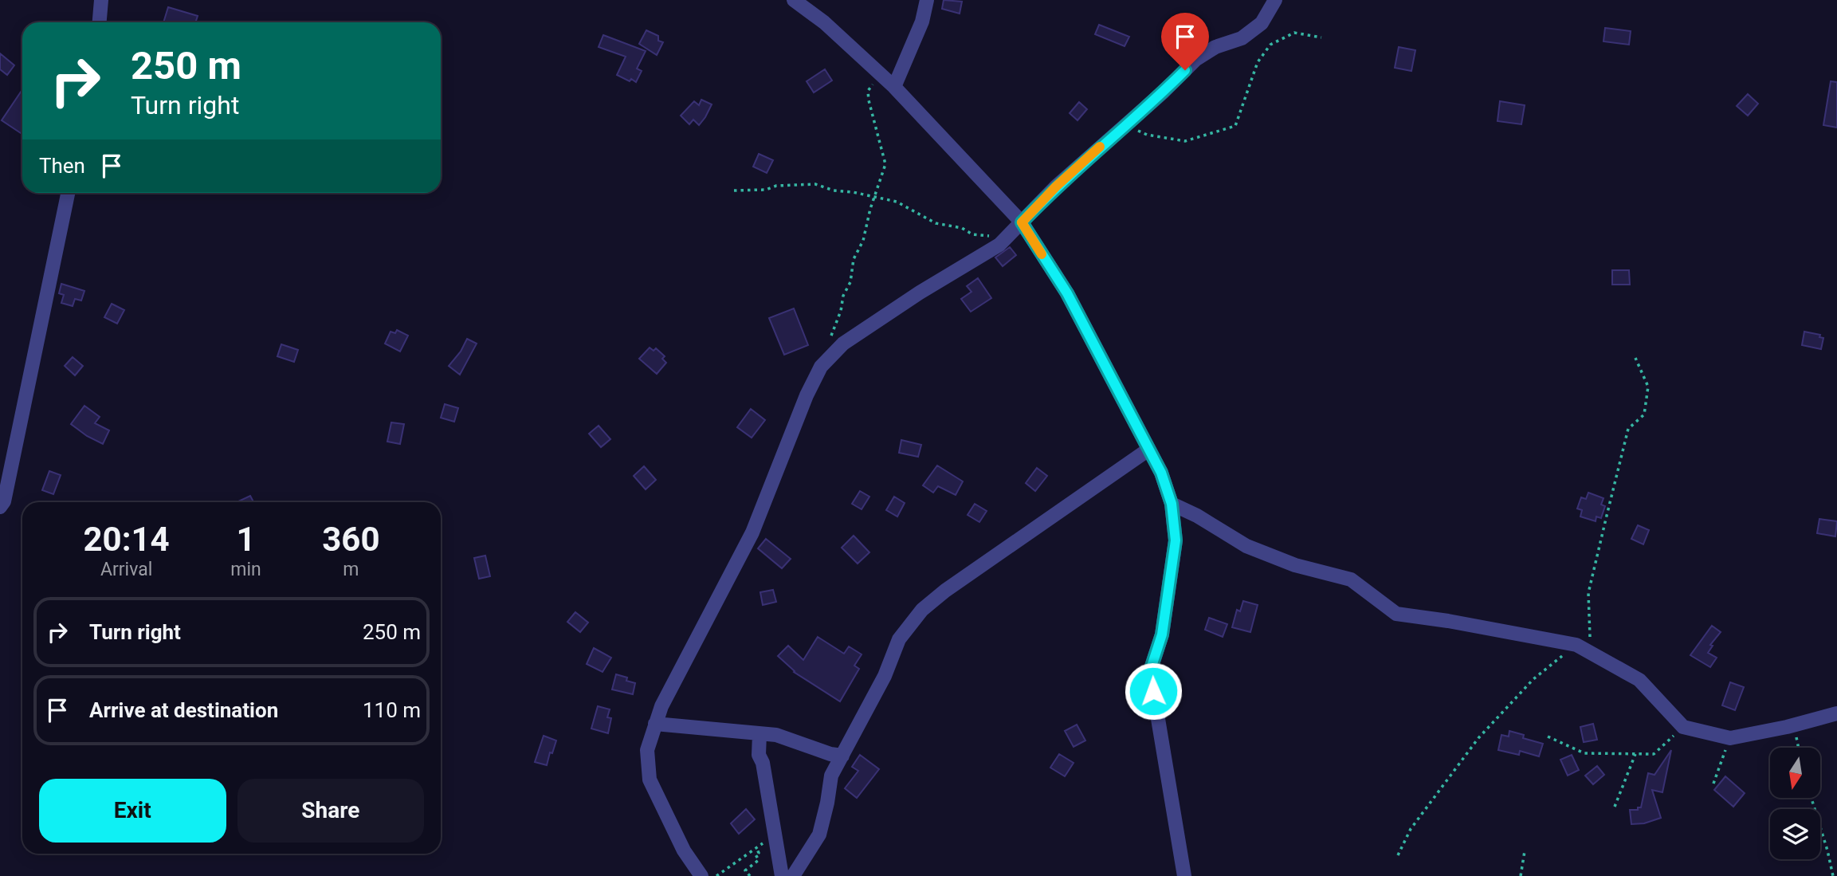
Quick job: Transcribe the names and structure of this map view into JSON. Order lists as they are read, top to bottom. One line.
{"north":"bottom","page":{"turn":["250 m","Turn right"],"then":"Then","eta":["20:14","Arrival","1","min","360","m"],"list":[{"name":"Turn right","value":"250 m"},{"name":"Arrive at destination","value":"110 m"}],"buttons":["Exit","Share"]}}
